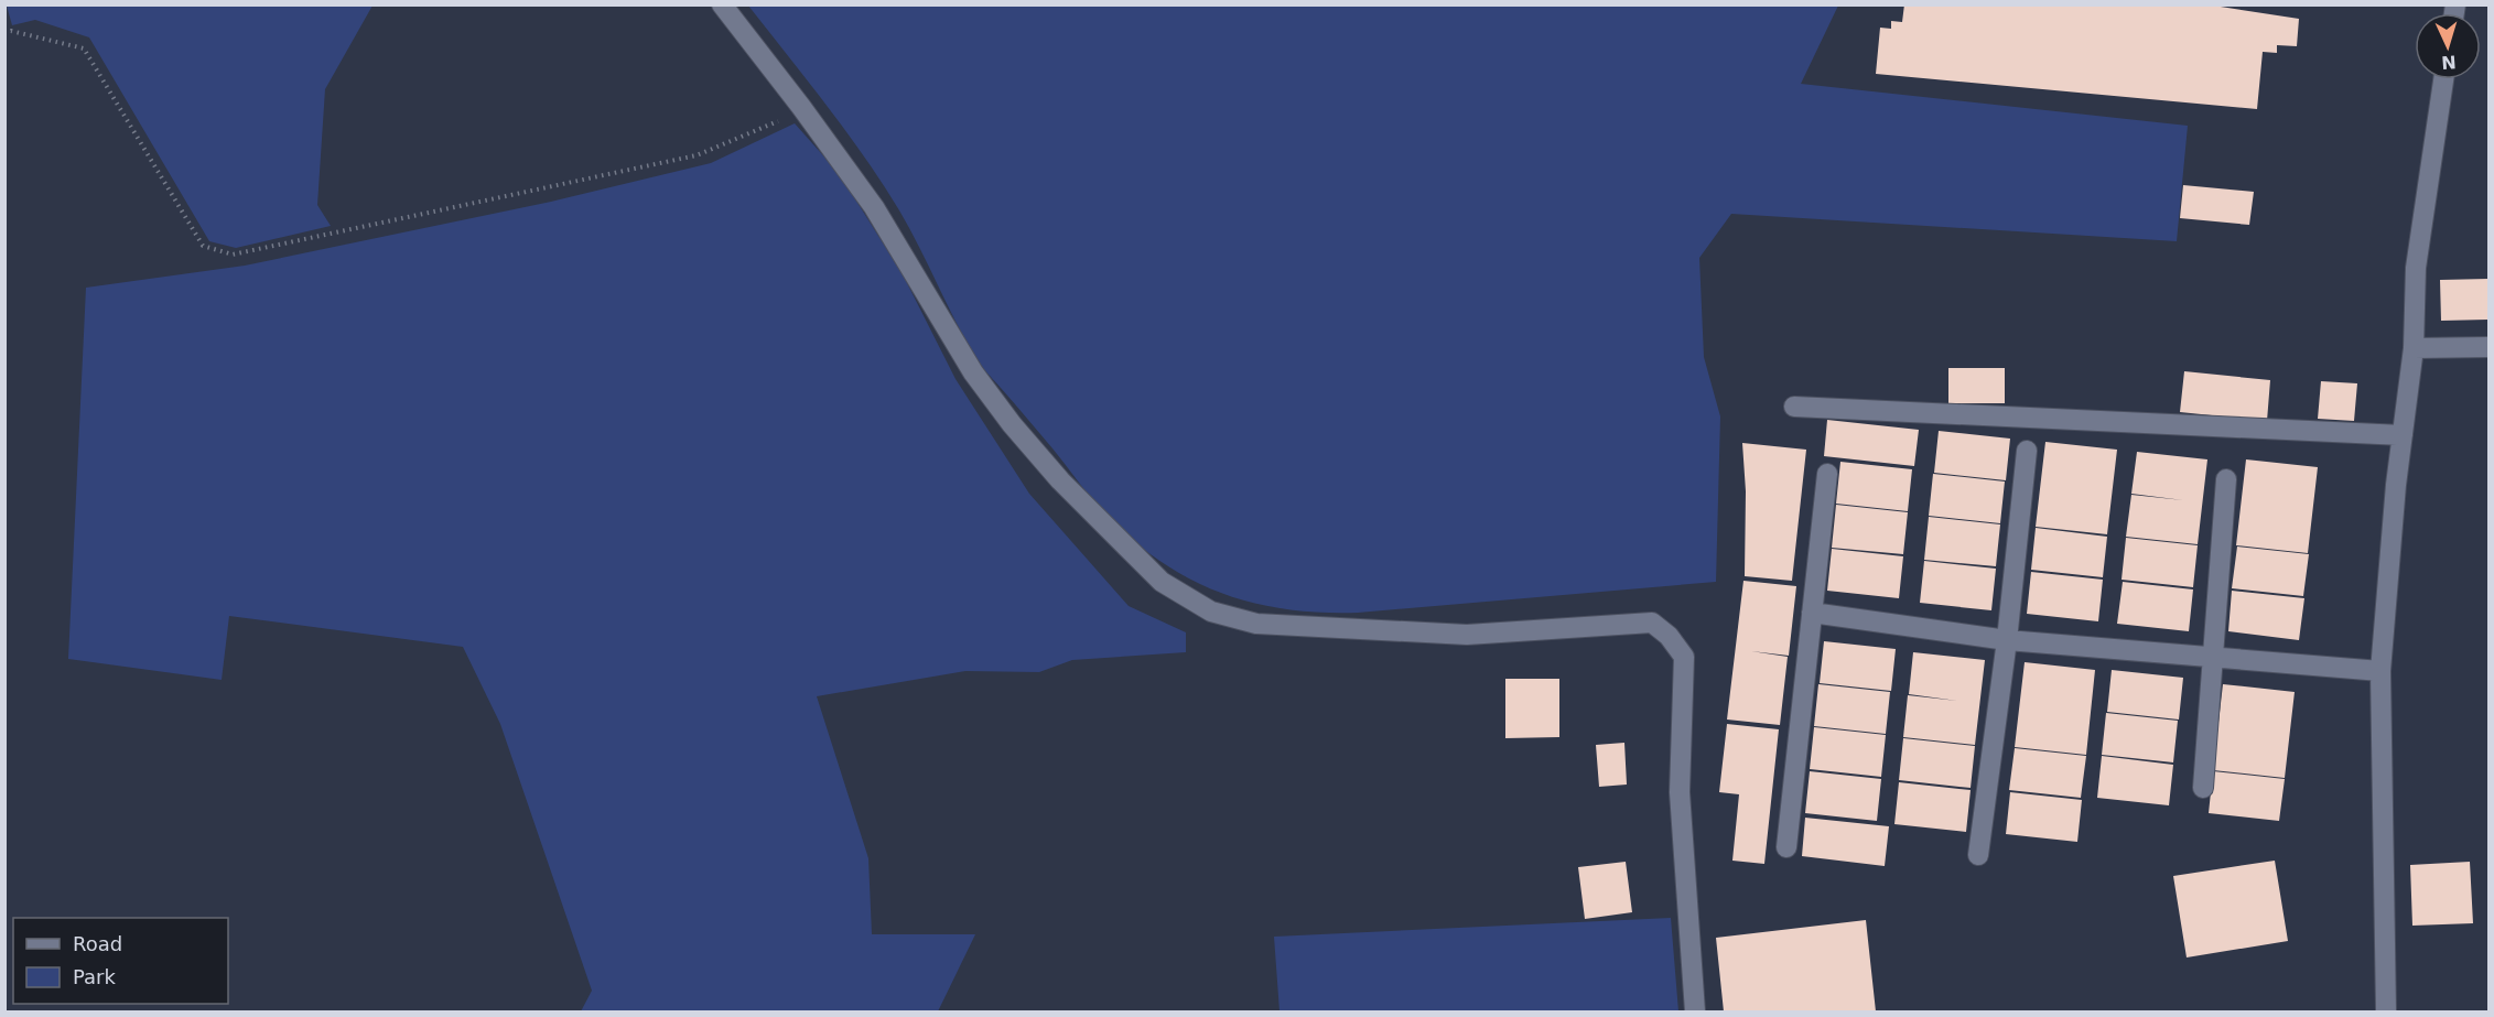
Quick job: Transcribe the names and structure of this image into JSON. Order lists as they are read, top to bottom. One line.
{"legend":["Road","Park"],"north":"bottom"}
